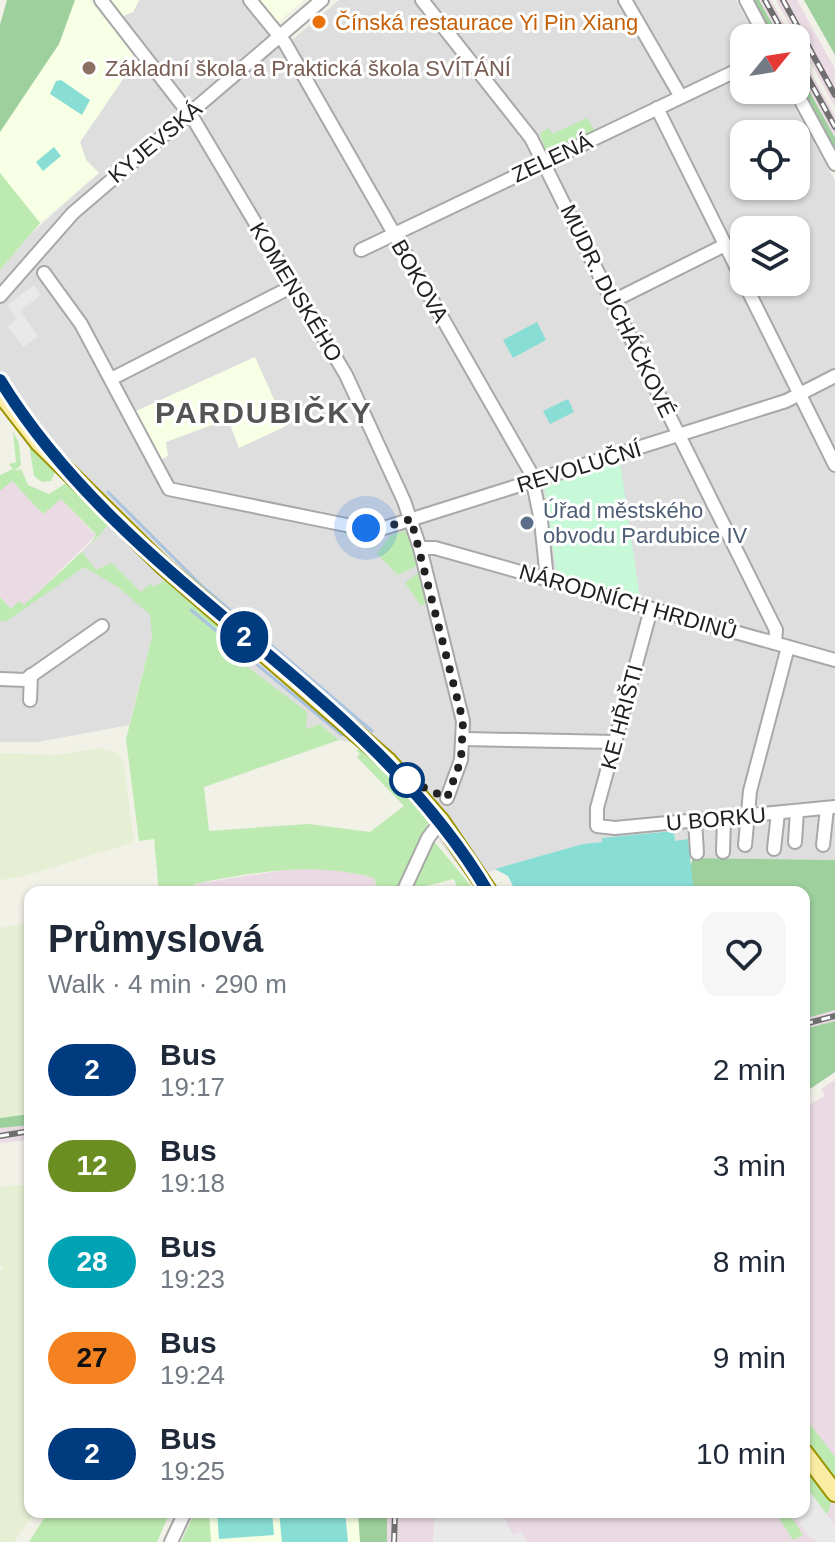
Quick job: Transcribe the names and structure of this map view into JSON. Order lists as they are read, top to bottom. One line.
{"streets":{"street":["KYJEVSKÁ","ZELENÁ","BOKOVA","KOMENSKÉHO","MUDR. DUCHÁČKOVÉ","REVOLUČNÍ","NÁRODNÍCH HRDINŮ","KE HŘIŠTI","U BORKU"]},"crossings":[["KYJEVSKÁ","BOKOVA"],["KYJEVSKÁ","KOMENSKÉHO"],["ZELENÁ","BOKOVA"],["ZELENÁ","MUDR. DUCHÁČKOVÉ"],["BOKOVA","REVOLUČNÍ"],["BOKOVA","NÁRODNÍCH HRDINŮ"],["KOMENSKÉHO","REVOLUČNÍ"],["KOMENSKÉHO","NÁRODNÍCH HRDINŮ"],["MUDR. DUCHÁČKOVÉ","REVOLUČNÍ"],["MUDR. DUCHÁČKOVÉ","NÁRODNÍCH HRDINŮ"],["NÁRODNÍCH HRDINŮ","KE HŘIŠTI"],["KE HŘIŠTI","U BORKU"]],"districts":["PARDUBIČKY"],"places":["Čínská restaurace Yi Pin Xiang","Základní škola a Praktická škola SVÍTÁNÍ","Úřad městského obvodu Pardubice IV"],"lines":["bus line 2"],"north":"top right","page":{"on_map":"2","heading":["Průmyslová","Walk · 4 min · 290 m"],"list":[{"mark":"2","name":"Bus","note":"19:17","value":"2 min"},{"mark":"12","name":"Bus","note":"19:18","value":"3 min"},{"mark":"28","name":"Bus","note":"19:23","value":"8 min"},{"mark":"27","name":"Bus","note":"19:24","value":"9 min"},{"mark":"2","name":"Bus","note":"19:25","value":"10 min"}]}}
